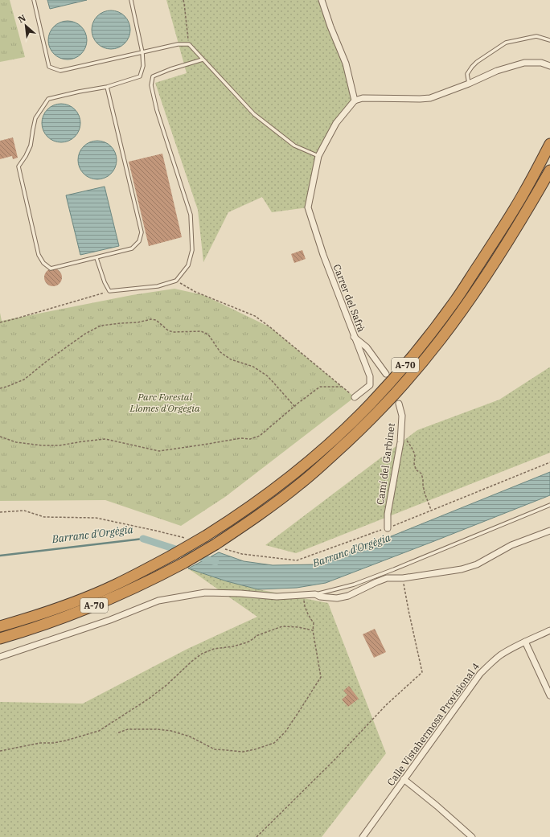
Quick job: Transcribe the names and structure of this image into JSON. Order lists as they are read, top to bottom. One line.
{"streets":{"highway":["A-70"],"street":["Carrer del Safrà","Camí del Garbinet","Calle Vistahermosa Provisional 4"]},"water":["Barranc d'Orgègia"],"parks":["Parc Forestal Llomes d'Orgègia"],"north":"top left"}
